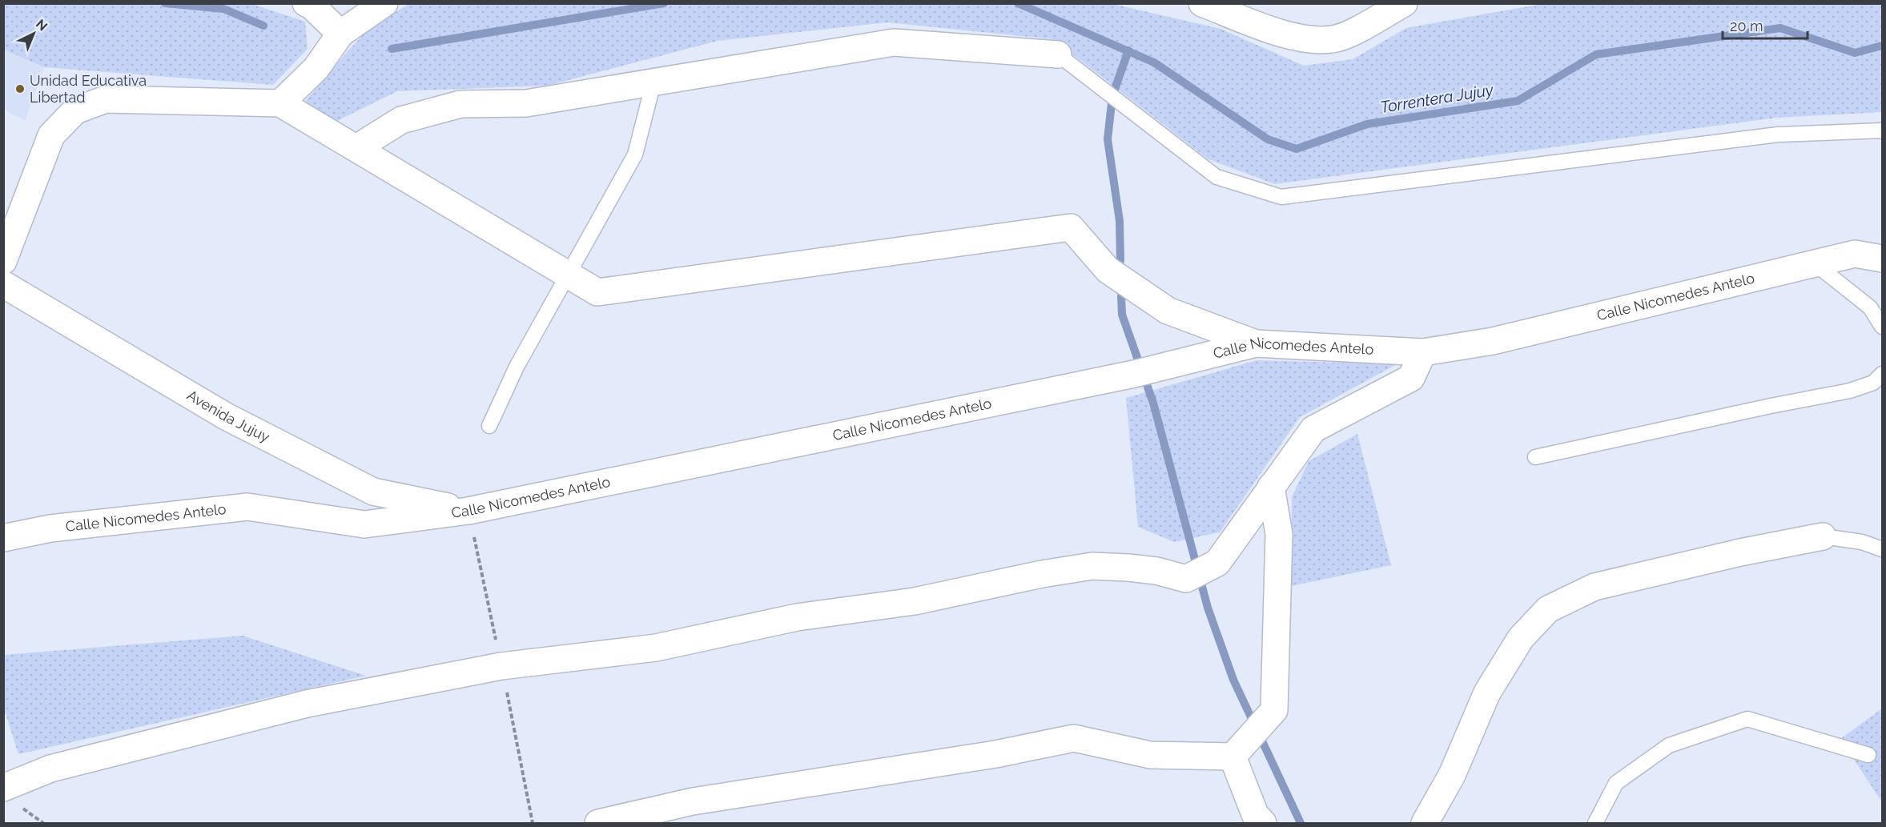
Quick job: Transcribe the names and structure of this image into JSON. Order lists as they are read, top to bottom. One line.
{"streets":{"street":["Calle Nicomedes Antelo","Avenida Jujuy"]},"crossings":[["Calle Nicomedes Antelo","Avenida Jujuy"]],"water":["Torrentera Jujuy"],"places":["Unidad Educativa Libertad"],"scale_bar":"20 m","north":"top right"}
